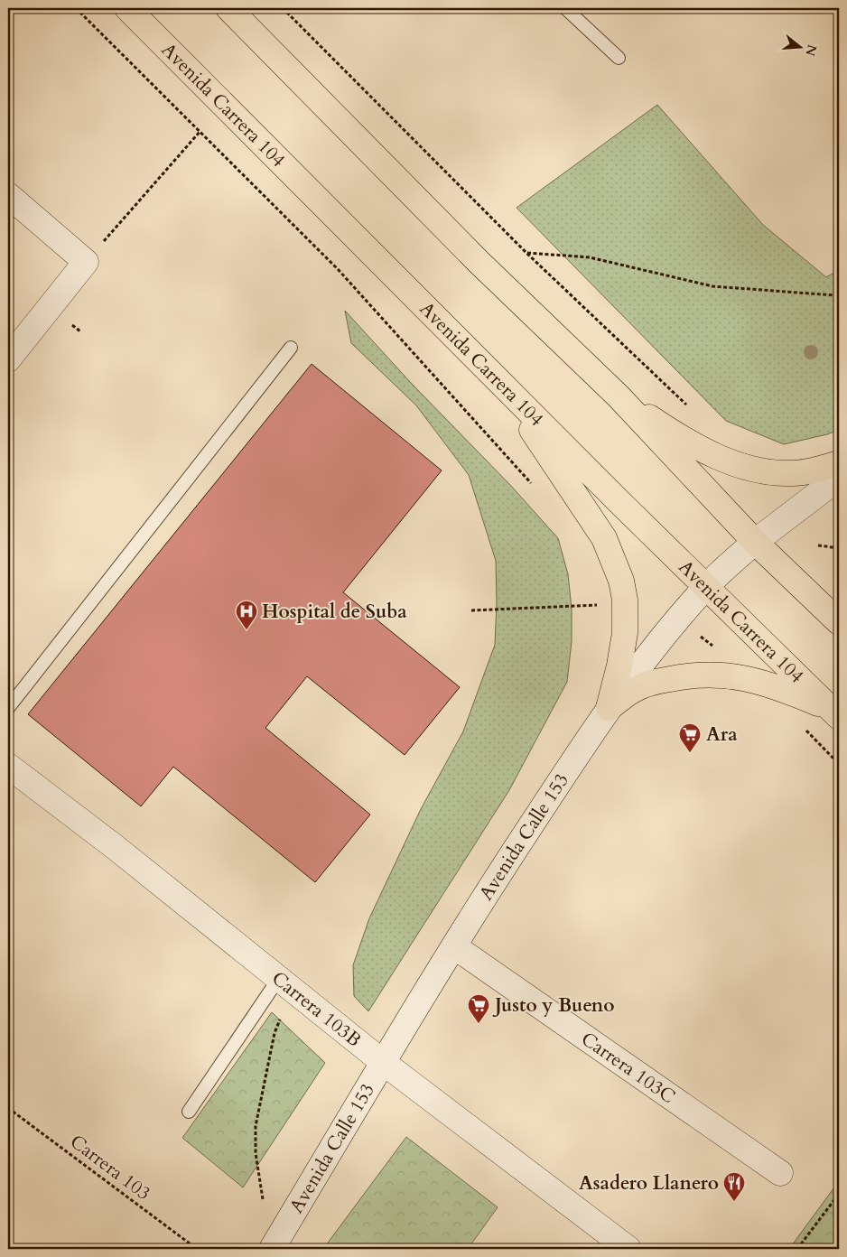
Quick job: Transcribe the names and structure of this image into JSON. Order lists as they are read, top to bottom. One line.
{"streets":{"main road":["Avenida Carrera 104"],"street":["Avenida Calle 153","Carrera 103B","Carrera 103C"],"path":["Carrera 103"]},"crossings":[["Avenida Carrera 104","Avenida Calle 153"],["Avenida Calle 153","Carrera 103B"],["Avenida Calle 153","Carrera 103C"]],"places":{"hospital":["Hospital de Suba"],"supermarket":["Ara","Justo y Bueno"],"restaurant":["Asadero Llanero"]},"north":"right"}
